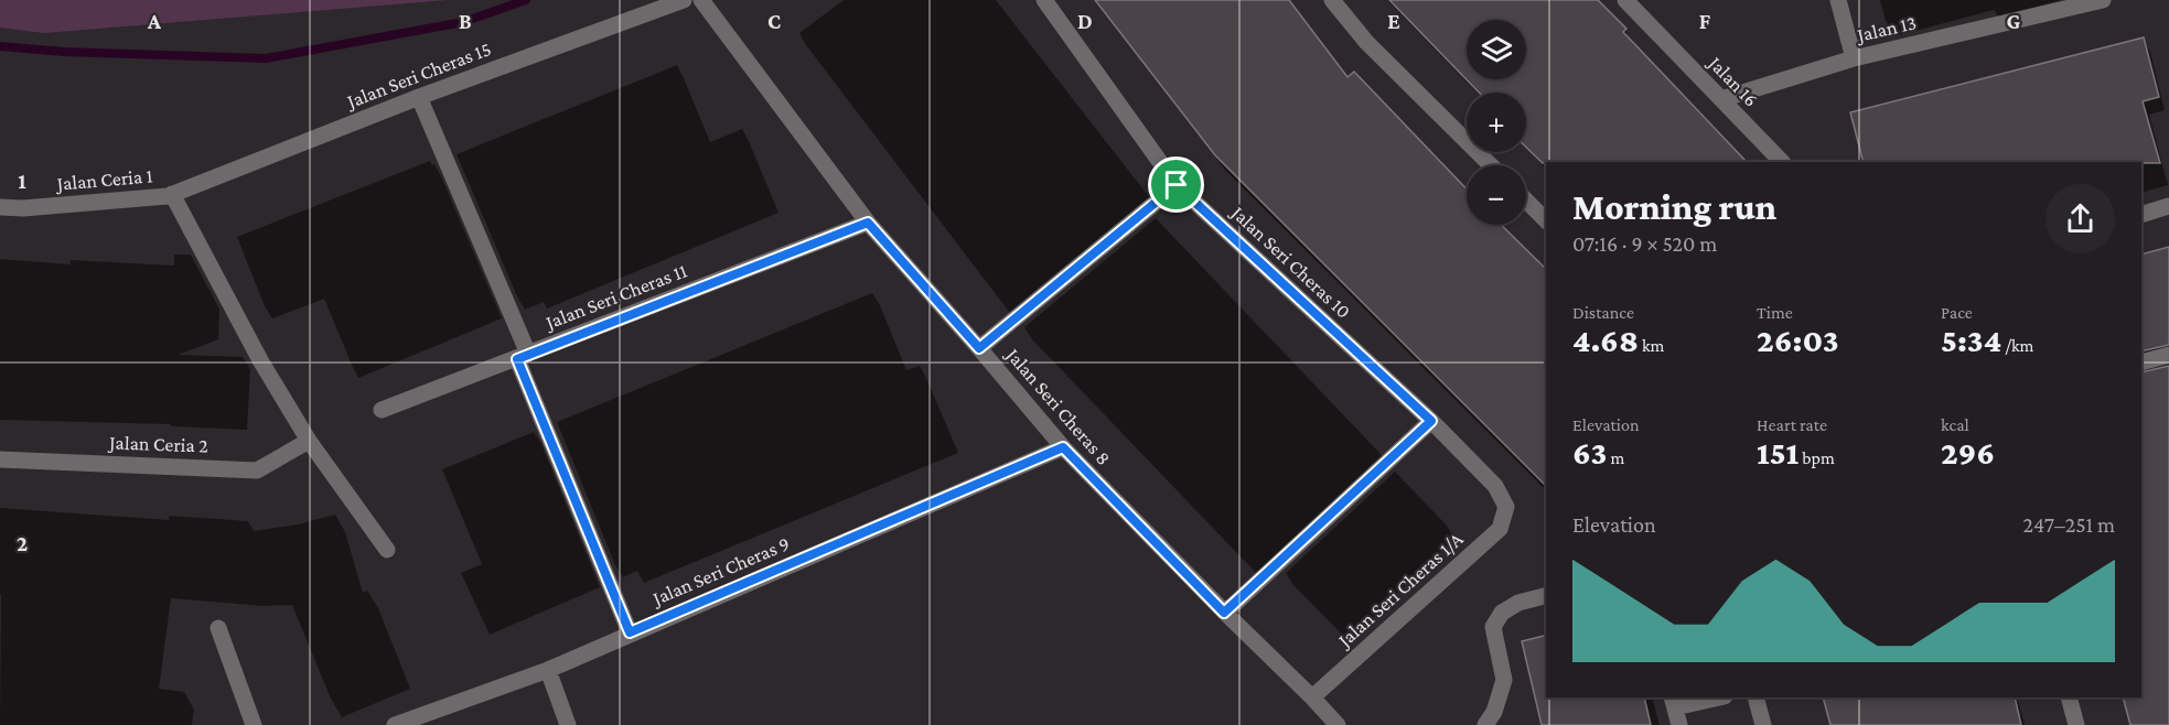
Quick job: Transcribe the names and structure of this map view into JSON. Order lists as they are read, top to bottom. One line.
{"streets":{"street":["Jalan 13","Jalan Seri Cheras 15","Jalan 16","Jalan Ceria 1","Jalan Seri Cheras 10","Jalan Seri Cheras 11","Jalan Seri Cheras 8","Jalan Ceria 2","Jalan Seri Cheras 9","Jalan Seri Cheras 1/A"]},"crossings":[["Jalan 13","Jalan 16"],["Jalan Seri Cheras 15","Jalan Ceria 1"],["Jalan Seri Cheras 10","Jalan Seri Cheras 1/A"],["Jalan Seri Cheras 11","Jalan Seri Cheras 8"],["Jalan Seri Cheras 8","Jalan Seri Cheras 9"],["Jalan Seri Cheras 8","Jalan Seri Cheras 1/A"]],"page":{"map_buttons":["+","−"],"heading":["Morning run","07:16 · 9 × 520 m"],"stats":[["Distance","4.68 km"],["Time","26:03"],["Pace","5:34 /km"],["Elevation","63 m"],["Heart rate","151 bpm"],["kcal","296"]],"chart":["Elevation","247–251 m"]},"grid":{"columns":["A","B","C","D","E","F","G"],"rows":["1","2"]}}
